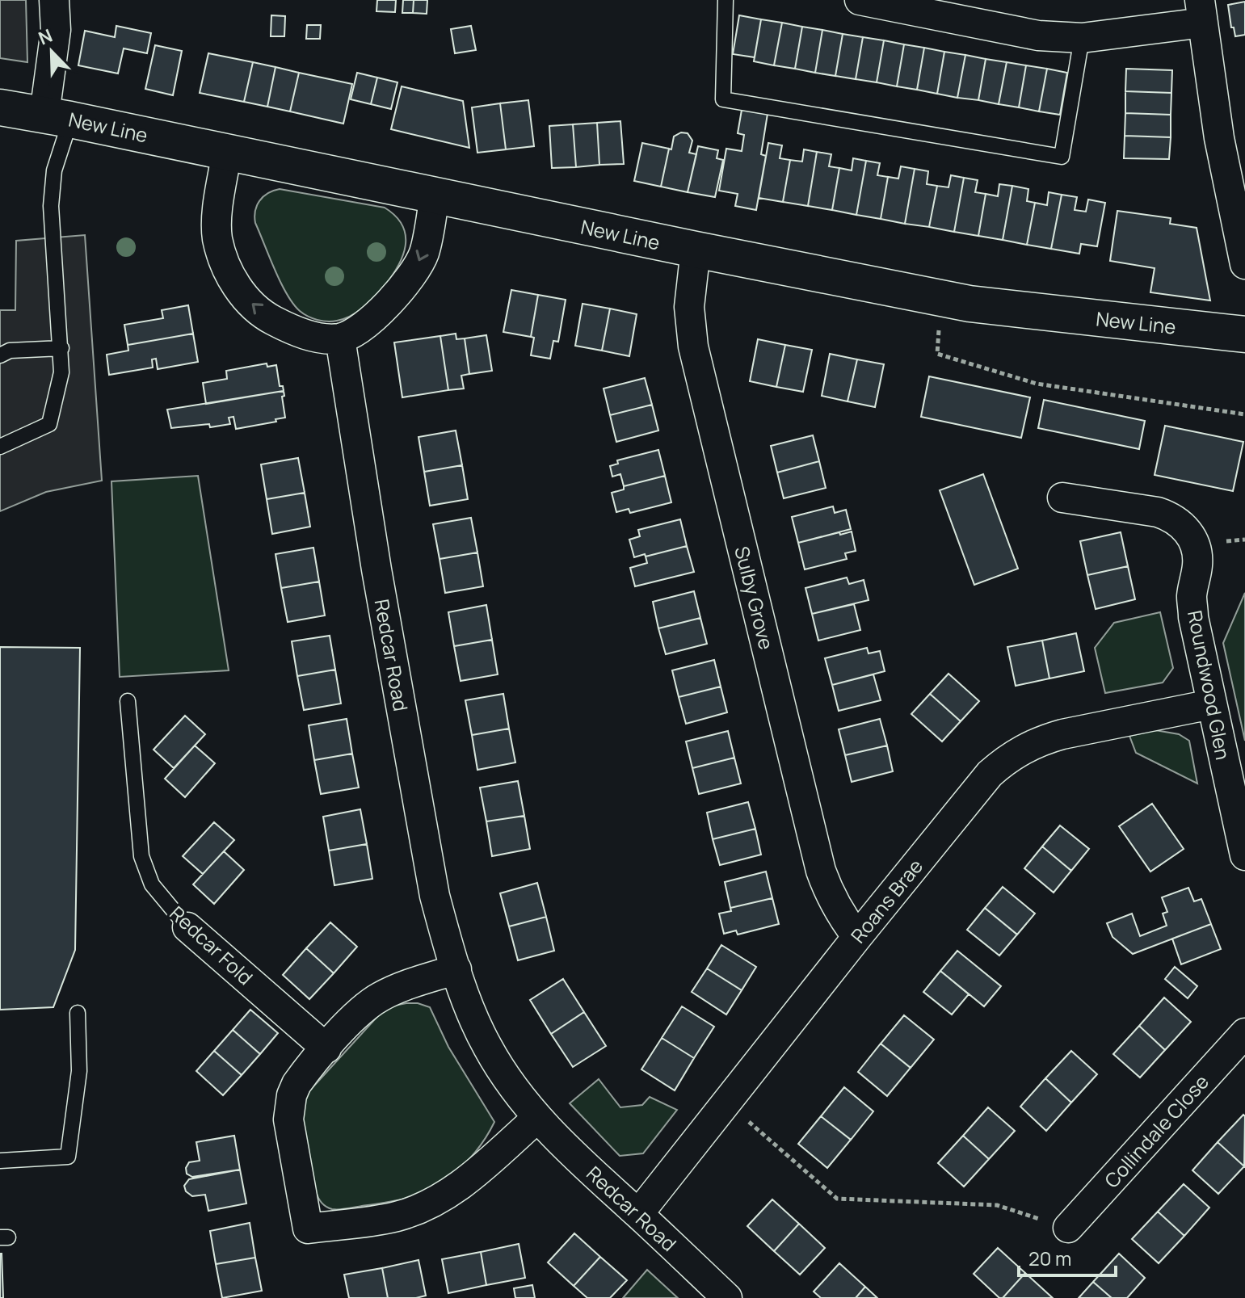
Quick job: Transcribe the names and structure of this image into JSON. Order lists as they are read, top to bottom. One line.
{"streets":{"main road":["New Line"],"street":["Sulby Grove","Redcar Road","Roundwood Glen","Roans Brae","Redcar Fold","Collindale Close"]},"crossings":[["New Line","Sulby Grove"],["Sulby Grove","Roans Brae"],["Redcar Road","Roans Brae"],["Roundwood Glen","Roans Brae"]],"scale_bar":"20 m","north":"top left"}
